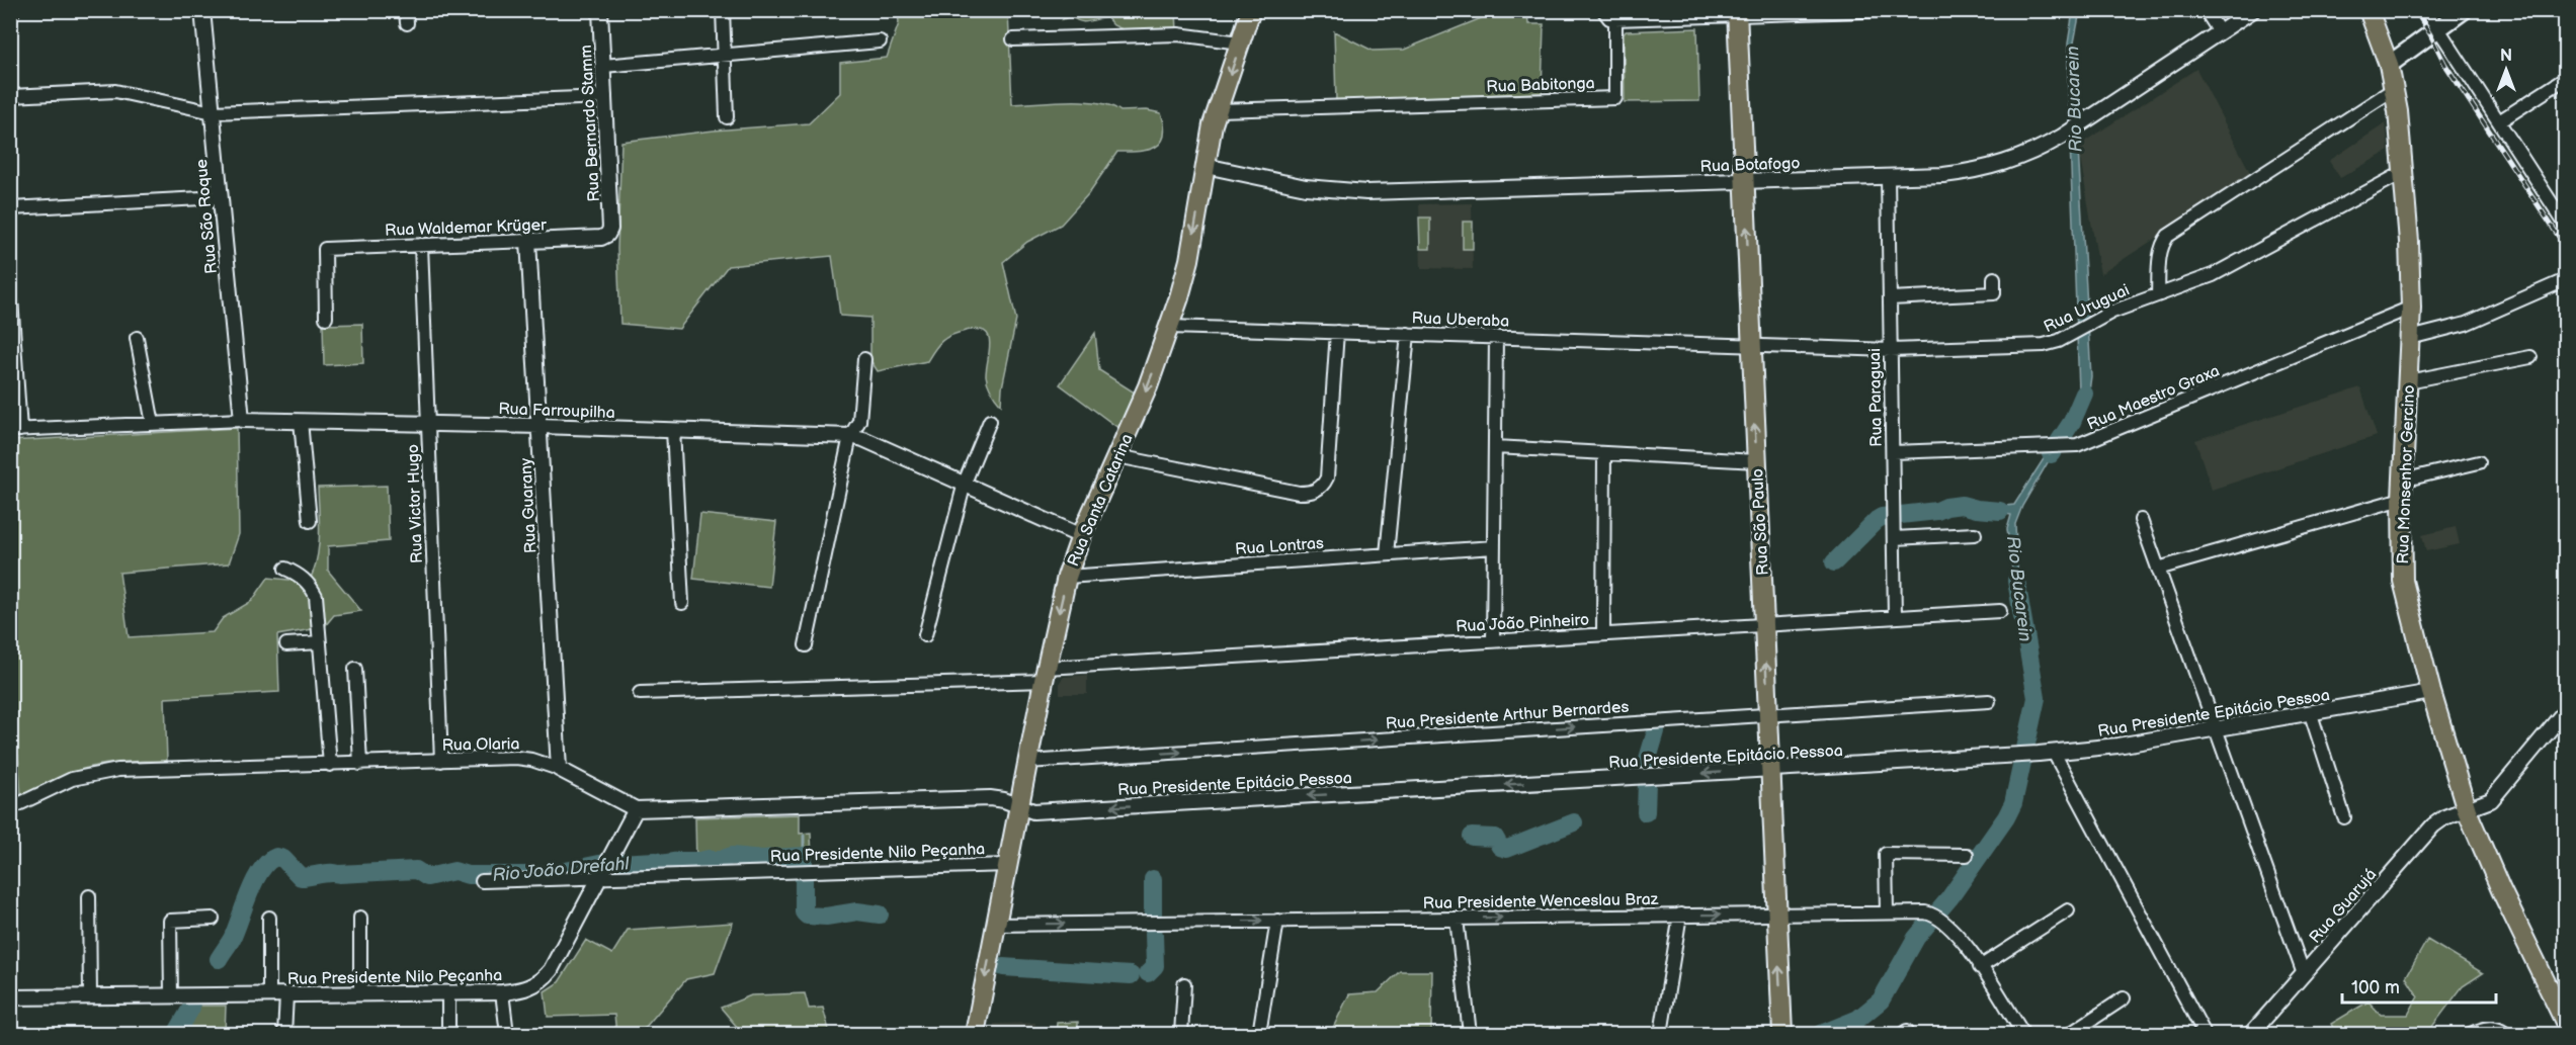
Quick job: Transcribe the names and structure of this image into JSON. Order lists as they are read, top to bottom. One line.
{"streets":{"main road":["Rua Monsenhor Gercino","Rua Santa Catarina","Rua São Paulo"],"street":["Rua Babitonga","Rua Bernardo Stamm","Rua Botafogo","Rua São Roque","Rua Waldemar Krüger","Rua Uruguai","Rua Uberaba","Rua Maestro Graxa","Rua Paraguai","Rua Farroupilha","Rua Victor Hugo","Rua Guarany","Rua Lontras","Rua João Pinheiro","Rua Presidente Epitácio Pessoa","Rua Presidente Arthur Bernardes","Rua Olaria","Rua Presidente Nilo Peçanha","Rua Presidente Wenceslau Braz","Rua Guarujá"]},"crossings":[["Rua Babitonga","Rua Santa Catarina"],["Rua Bernardo Stamm","Rua Waldemar Krüger"],["Rua Botafogo","Rua Paraguai"],["Rua Botafogo","Rua Santa Catarina"],["Rua Botafogo","Rua São Paulo"],["Rua São Roque","Rua Farroupilha"],["Rua Waldemar Krüger","Rua Victor Hugo"],["Rua Waldemar Krüger","Rua Guarany"],["Rua Uruguai","Rua Uberaba"],["Rua Uruguai","Rua Paraguai"],["Rua Uruguai","Rua Monsenhor Gercino"],["Rua Uruguai","Rua São Paulo"],["Rua Uberaba","Rua Santa Catarina"],["Rua Uberaba","Rua São Paulo"],["Rua Maestro Graxa","Rua Paraguai"],["Rua Maestro Graxa","Rua Monsenhor Gercino"],["Rua Paraguai","Rua João Pinheiro"],["Rua Farroupilha","Rua Santa Catarina"],["Rua Farroupilha","Rua Victor Hugo"],["Rua Farroupilha","Rua Guarany"],["Rua Monsenhor Gercino","Rua Presidente Epitácio Pessoa"],["Rua Monsenhor Gercino","Rua Guarujá"],["Rua Santa Catarina","Rua Lontras"],["Rua Santa Catarina","Rua João Pinheiro"],["Rua Santa Catarina","Rua Presidente Epitácio Pessoa"],["Rua Santa Catarina","Rua Presidente Arthur Bernardes"],["Rua Santa Catarina","Rua Olaria"],["Rua Santa Catarina","Rua Presidente Nilo Peçanha"],["Rua Santa Catarina","Rua Presidente Wenceslau Braz"],["Rua Victor Hugo","Rua Olaria"],["Rua Guarany","Rua Olaria"],["Rua São Paulo","Rua João Pinheiro"],["Rua São Paulo","Rua Presidente Epitácio Pessoa"],["Rua São Paulo","Rua Presidente Arthur Bernardes"],["Rua São Paulo","Rua Presidente Wenceslau Braz"],["Rua Presidente Epitácio Pessoa","Rua Olaria"]],"one_way":["Rua Santa Catarina","Rua São Paulo","Rua Presidente Epitácio Pessoa","Rua Presidente Arthur Bernardes","Rua Presidente Wenceslau Braz"],"water":["Rio Bucarein","Rio João Drefahl"],"scale_bar":"100 m","north":"top"}
